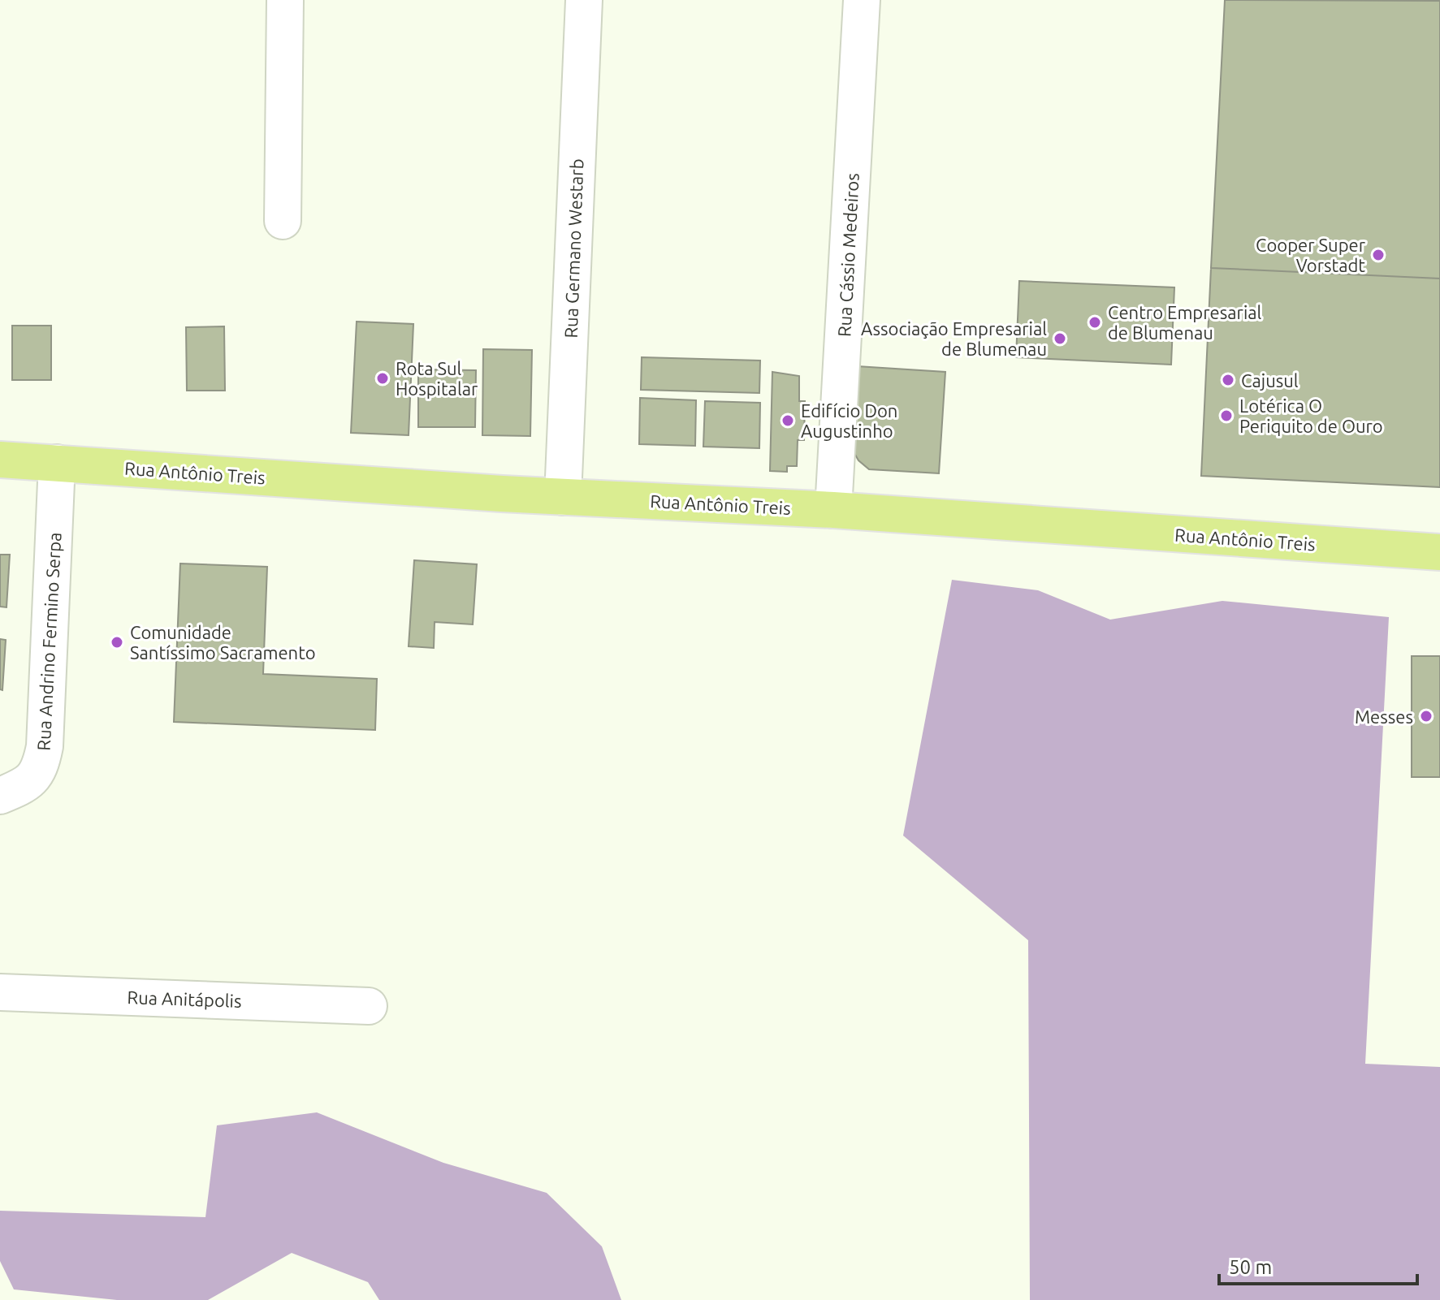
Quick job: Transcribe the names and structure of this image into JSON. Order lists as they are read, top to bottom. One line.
{"streets":{"main road":["Rua Antônio Treis"],"street":["Rua Germano Westarb","Rua Cássio Medeiros","Rua Andrino Fermino Serpa","Rua Anitápolis"]},"crossings":[["Rua Germano Westarb","Rua Antônio Treis"],["Rua Cássio Medeiros","Rua Antônio Treis"],["Rua Antônio Treis","Rua Andrino Fermino Serpa"]],"places":["Cooper Super Vorstadt","Centro Empresarial de Blumenau","Associação Empresarial de Blumenau","Rota Sul Hospitalar","Cajusul","Lotérica O Periquito de Ouro","Edifício Don Augustinho","Comunidade Santíssimo Sacramento","Messes"],"scale_bar":"50 m"}
